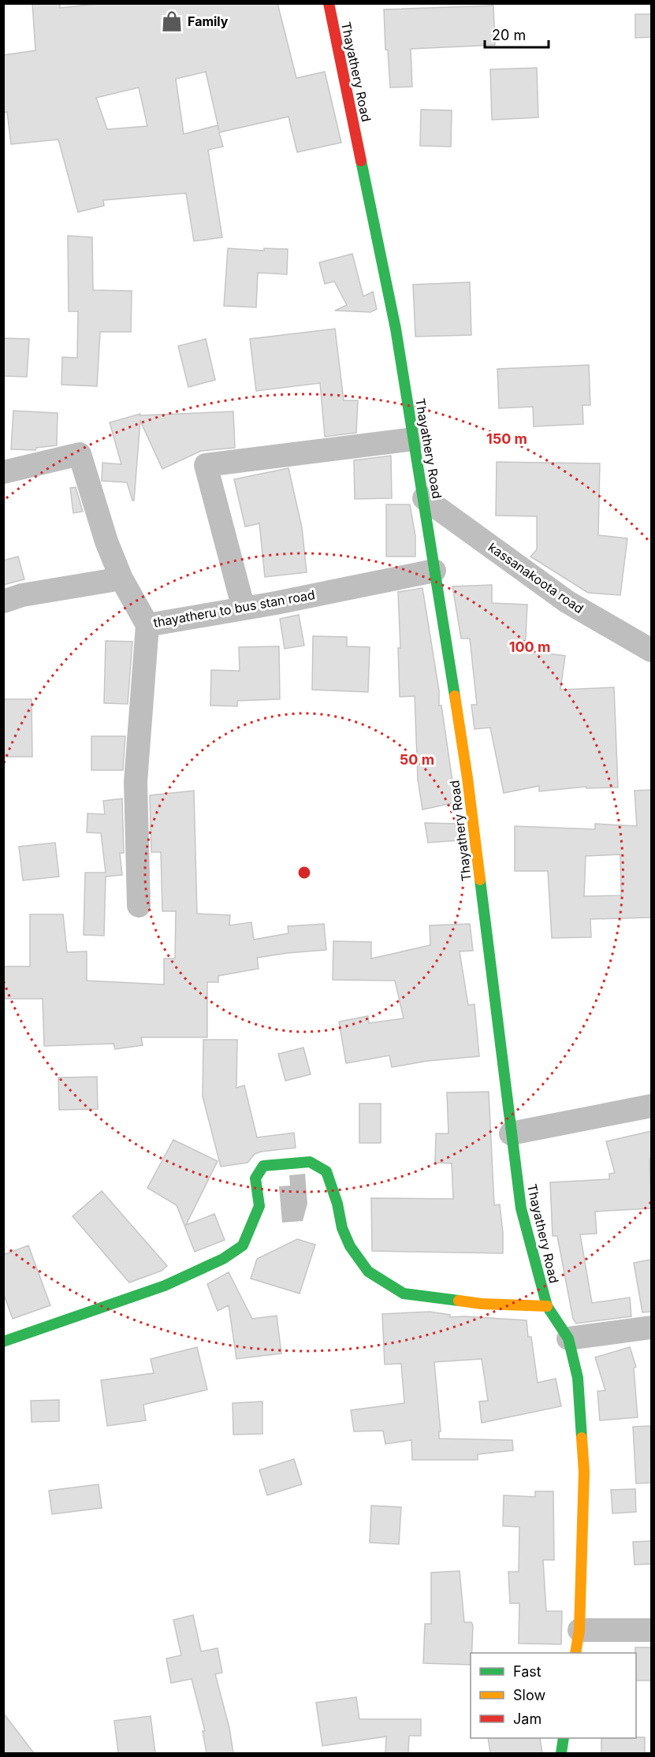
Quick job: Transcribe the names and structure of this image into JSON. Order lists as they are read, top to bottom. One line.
{"streets":{"street":["Thayathery Road","kassanakoota road","thayatheru to bus stan road"]},"crossings":[["Thayathery Road","kassanakoota road"],["Thayathery Road","thayatheru to bus stan road"]],"places":{"shop":["Family"]},"legend":["Fast","Slow","Jam"],"scale_bar":"20 m","rings":["150 m","100 m","50 m"]}
